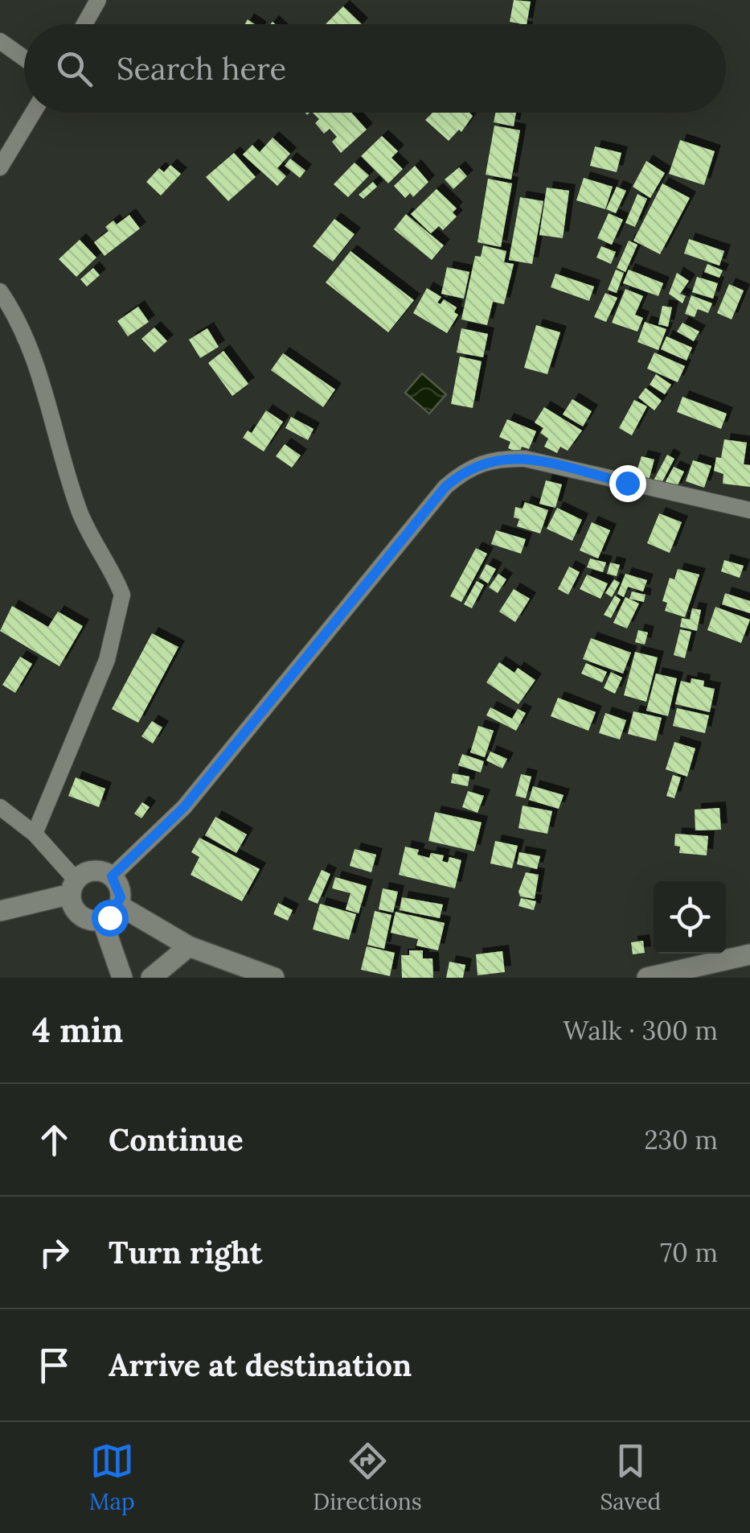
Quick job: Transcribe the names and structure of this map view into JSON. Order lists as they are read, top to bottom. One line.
{"page":{"search":"Search here","heading":["4 min","Walk · 300 m"],"list":[["Continue","230 m"],["Turn right","70 m"],"Arrive at destination"],"nav":["Map","Directions","Saved"]}}
